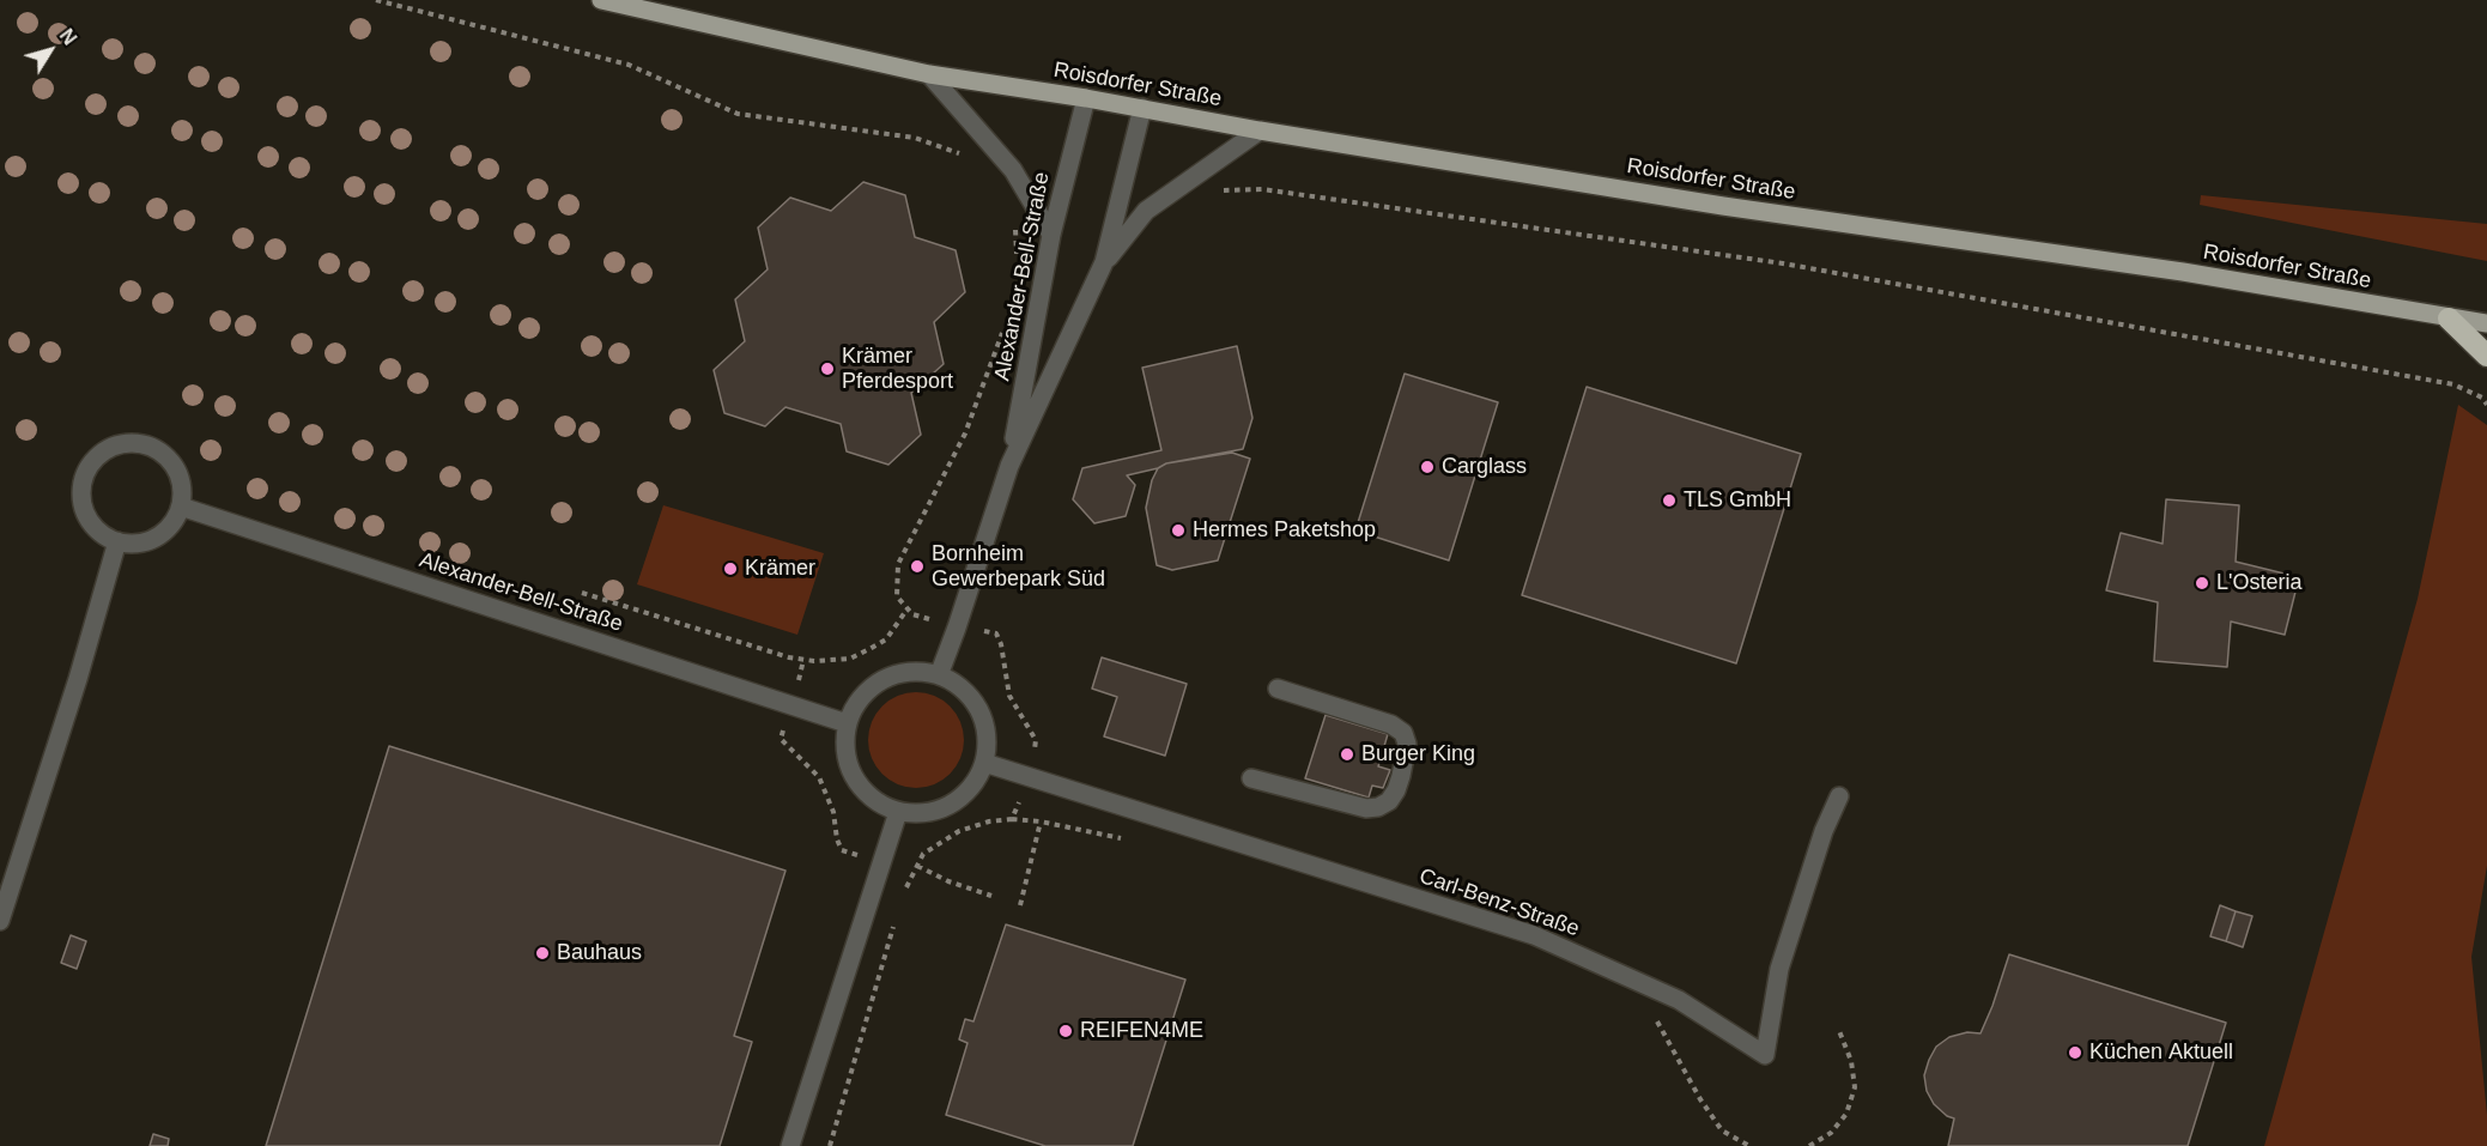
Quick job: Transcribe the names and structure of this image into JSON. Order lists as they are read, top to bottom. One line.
{"streets":{"main road":["Roisdorfer Straße"],"street":["Alexander-Bell-Straße","Carl-Benz-Straße"]},"crossings":[["Roisdorfer Straße","Alexander-Bell-Straße"],["Alexander-Bell-Straße","Carl-Benz-Straße"]],"places":["Krämer Pferdesport","Carglass","TLS GmbH","Hermes Paketshop","Bornheim Gewerbepark Süd","Krämer","L'Osteria","Burger King","Bauhaus","REIFEN4ME","Küchen Aktuell"],"north":"top right"}
